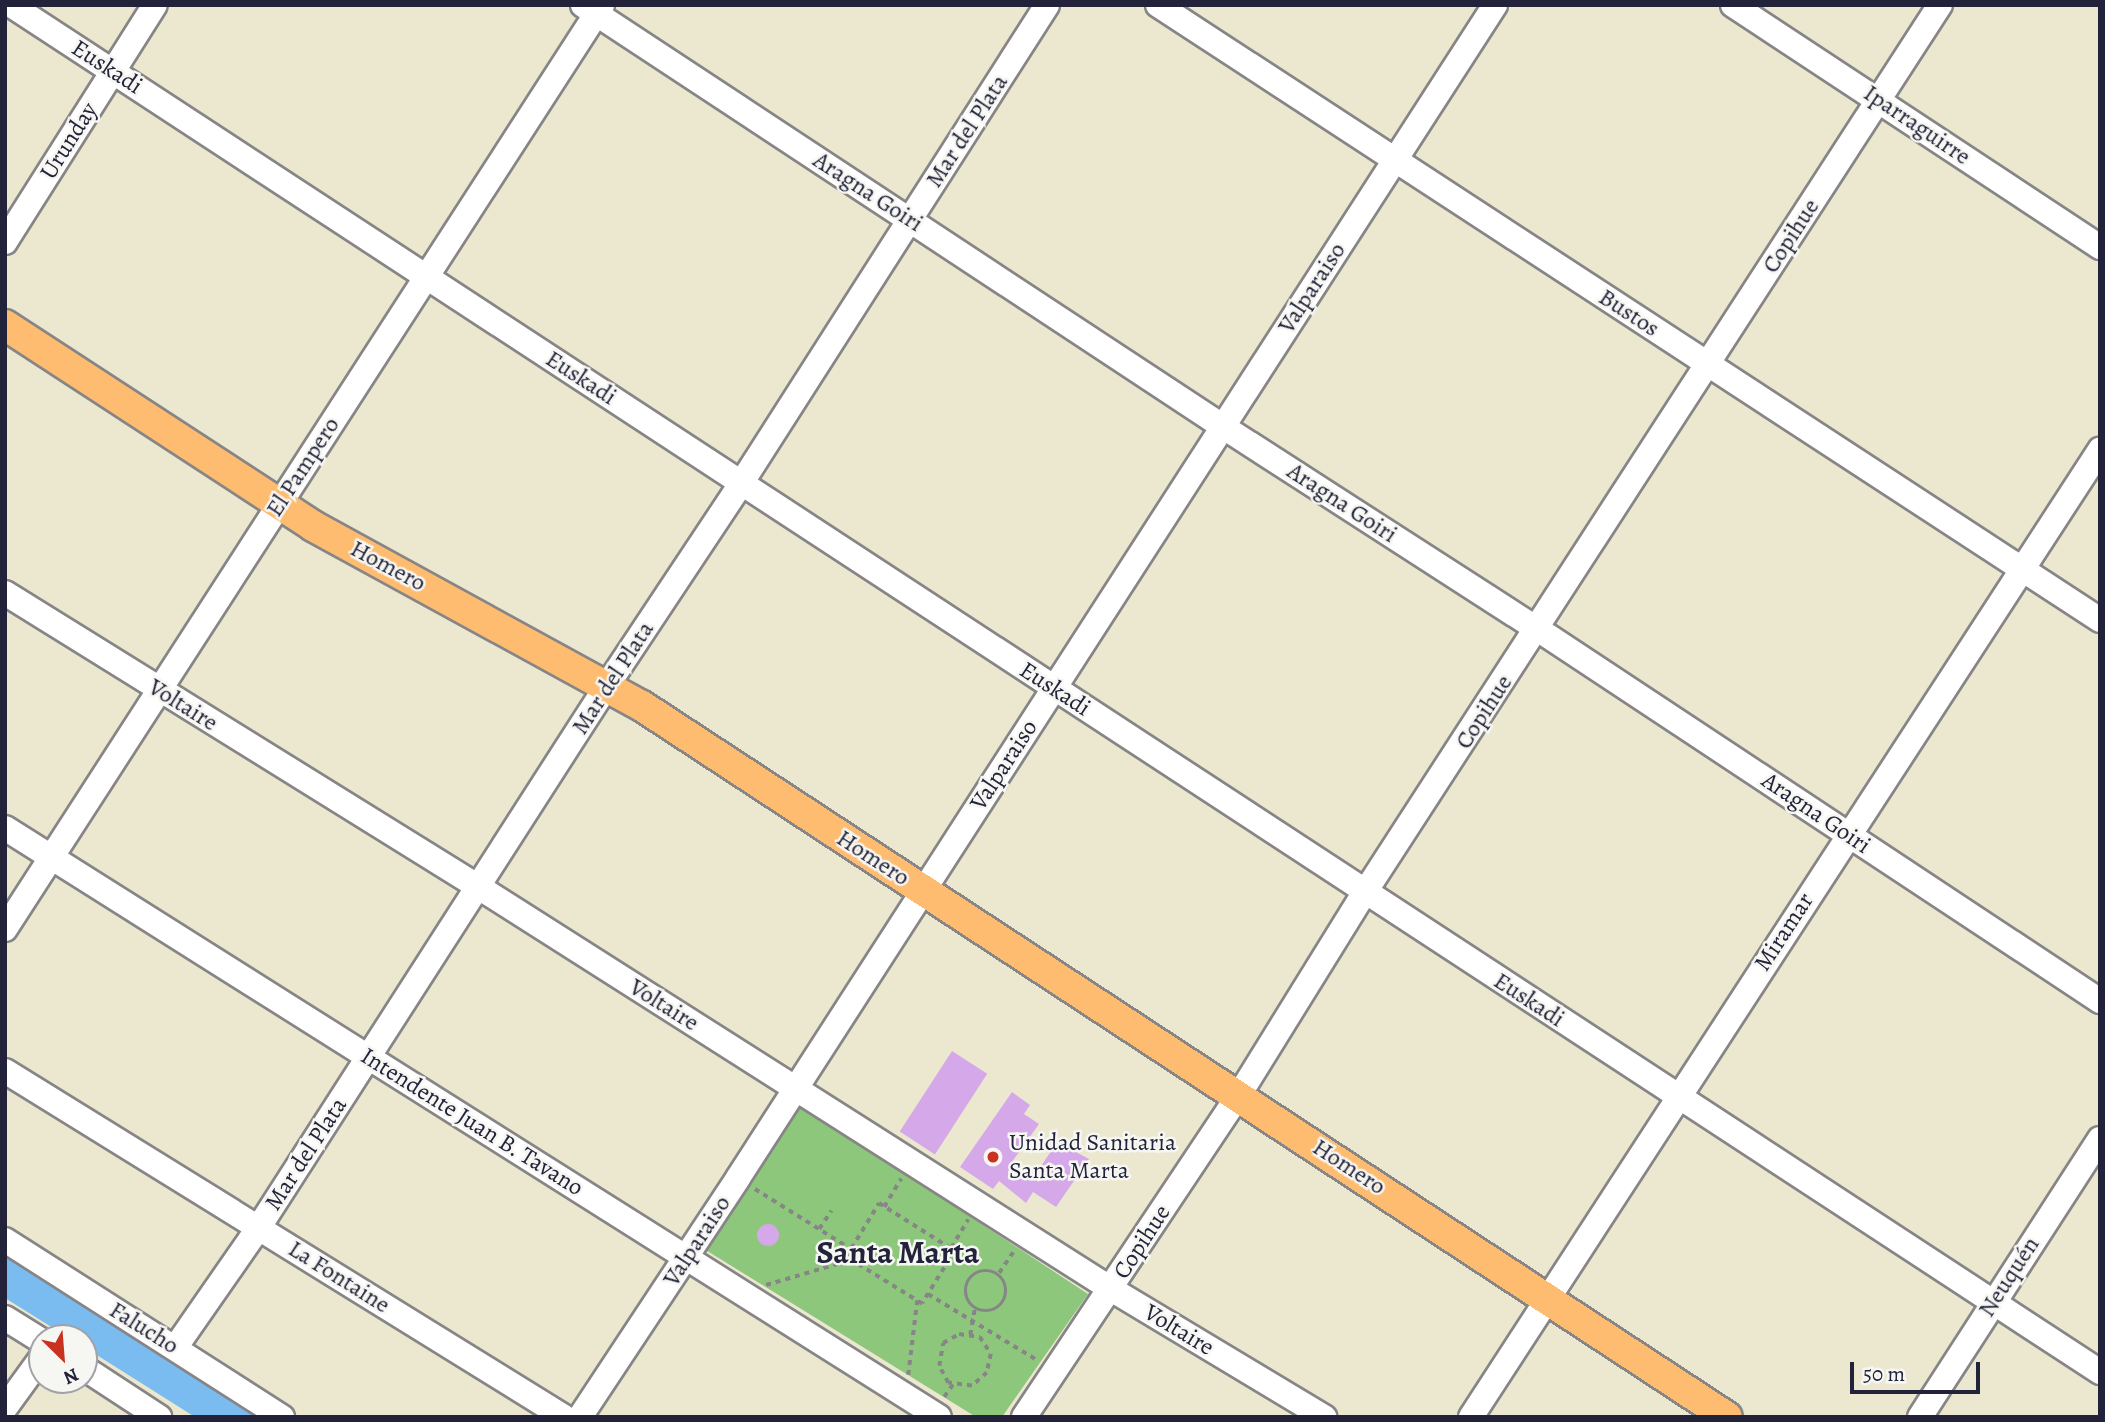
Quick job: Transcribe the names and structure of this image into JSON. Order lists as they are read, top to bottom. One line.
{"streets":{"main road":["Homero"],"street":["Euskadi","Iparraguirre","Mar del Plata","Urunday","Aragna Goiri","Copihue","Valparaiso","Bustos","El Pampero","Voltaire","Miramar","Intendente Juan B. Tavano","La Fontaine","Neuquén","Falucho"]},"crossings":[["Euskadi","Mar del Plata"],["Euskadi","Urunday"],["Euskadi","Copihue"],["Euskadi","Valparaiso"],["Euskadi","El Pampero"],["Euskadi","Miramar"],["Euskadi","Neuquén"],["Iparraguirre","Copihue"],["Mar del Plata","Aragna Goiri"],["Mar del Plata","Homero"],["Mar del Plata","Voltaire"],["Mar del Plata","Intendente Juan B. Tavano"],["Mar del Plata","La Fontaine"],["Mar del Plata","Falucho"],["Aragna Goiri","Copihue"],["Aragna Goiri","Valparaiso"],["Aragna Goiri","El Pampero"],["Aragna Goiri","Miramar"],["Copihue","Bustos"],["Copihue","Homero"],["Copihue","Voltaire"],["Valparaiso","Bustos"],["Valparaiso","Homero"],["Valparaiso","Voltaire"],["Valparaiso","Intendente Juan B. Tavano"],["Bustos","Miramar"],["El Pampero","Homero"],["El Pampero","Voltaire"],["El Pampero","Intendente Juan B. Tavano"],["Homero","Miramar"]],"districts":["Santa Marta"],"places":["Unidad Sanitaria Santa Marta"],"scale_bar":"50 m","north":"bottom right"}
